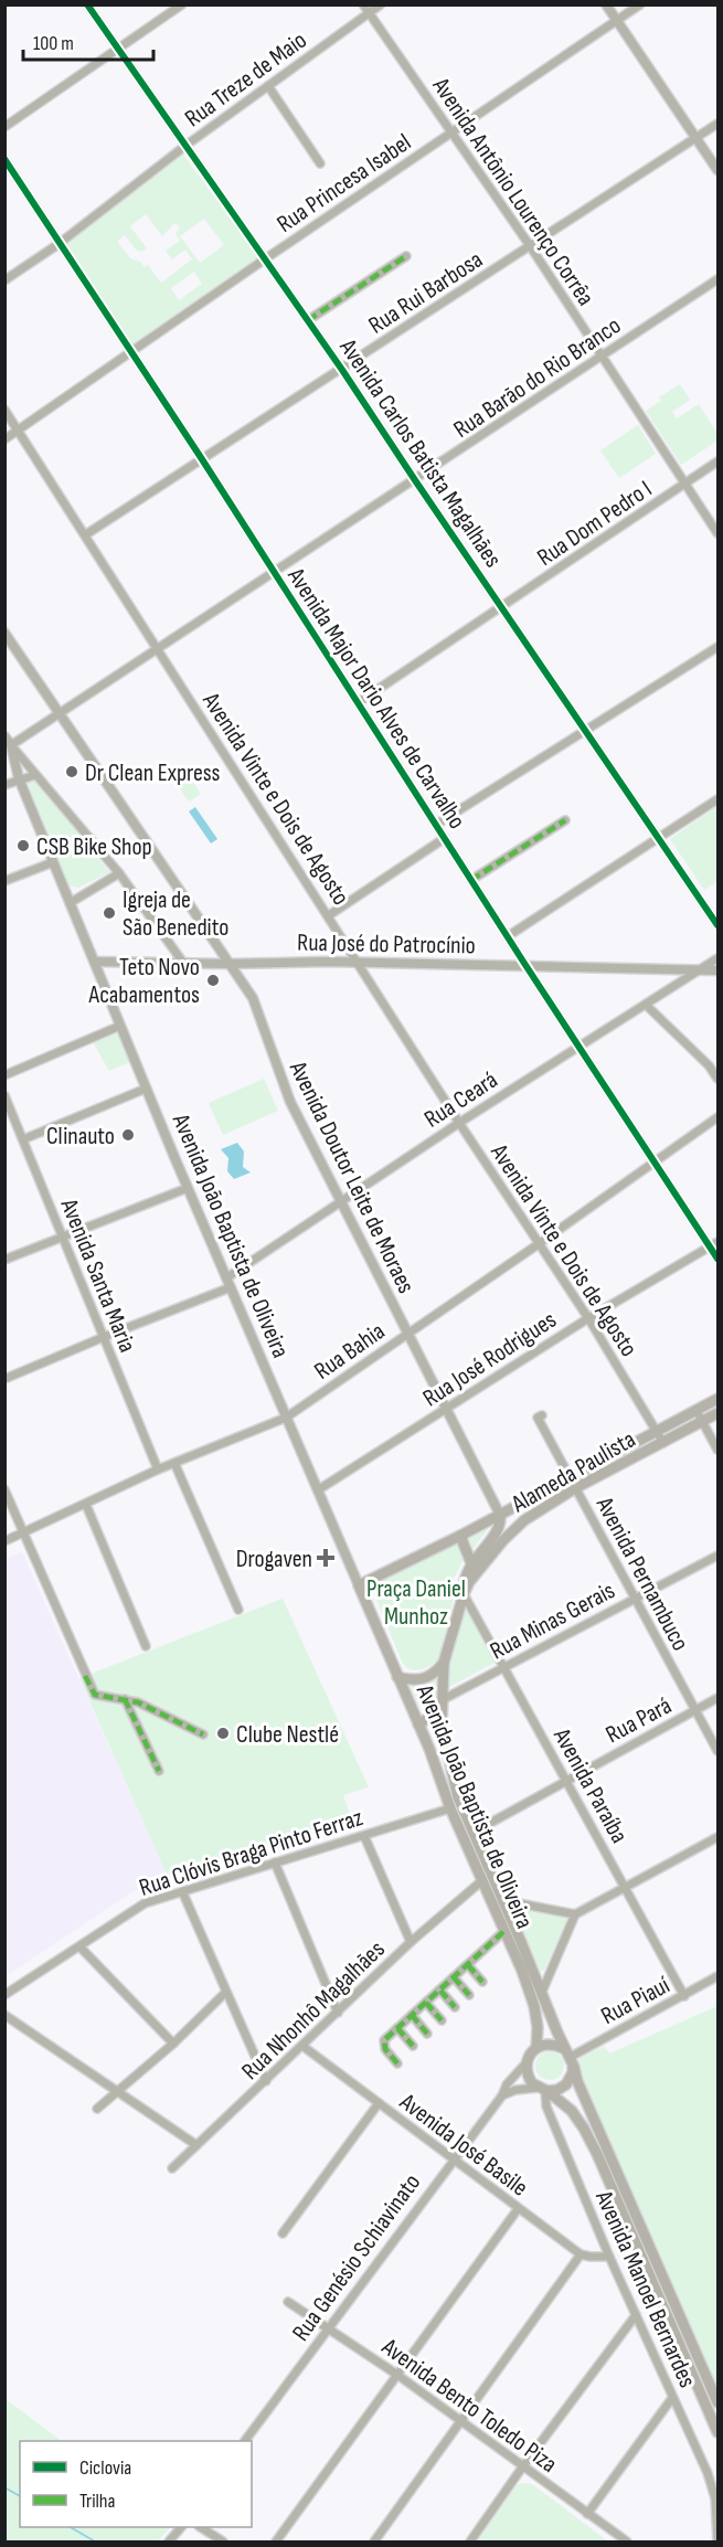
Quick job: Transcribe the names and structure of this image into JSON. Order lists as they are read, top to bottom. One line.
{"streets":{"main road":["Avenida João Baptista de Oliveira","Alameda Paulista"],"street":["Rua Treze de Maio","Rua Princesa Isabel","Avenida Antônio Lourenço Corrêa","Rua Rui Barbosa","Rua Barão do Rio Branco","Avenida Carlos Batista Magalhães","Rua Dom Pedro I","Avenida Major Dario Alves de Carvalho","Avenida Vinte e Dois de Agosto","Rua José do Patrocínio","Rua Ceará","Avenida Doutor Leite de Moraes","Avenida Santa Maria","Rua Bahia","Rua José Rodrigues","Avenida Pernambuco","Rua Minas Gerais","Rua Pará","Avenida Paraíba","Rua Clóvis Braga Pinto Ferraz","Rua Piauí","Rua Nhonhô Magalhães","Avenida José Basile","Rua Genésio Schiavinato","Avenida Manoel Bernardes","Avenida Bento Toledo Piza"]},"crossings":[["Rua Treze de Maio","Avenida Antônio Lourenço Corrêa"],["Rua Treze de Maio","Avenida Carlos Batista Magalhães"],["Rua Treze de Maio","Avenida Major Dario Alves de Carvalho"],["Rua Princesa Isabel","Avenida Antônio Lourenço Corrêa"],["Rua Princesa Isabel","Avenida Carlos Batista Magalhães"],["Rua Princesa Isabel","Avenida Major Dario Alves de Carvalho"],["Rua Princesa Isabel","Avenida Vinte e Dois de Agosto"],["Avenida Antônio Lourenço Corrêa","Rua Rui Barbosa"],["Avenida Antônio Lourenço Corrêa","Rua Barão do Rio Branco"],["Avenida Antônio Lourenço Corrêa","Rua Dom Pedro I"],["Rua Rui Barbosa","Avenida Carlos Batista Magalhães"],["Rua Rui Barbosa","Avenida Major Dario Alves de Carvalho"],["Rua Rui Barbosa","Avenida Vinte e Dois de Agosto"],["Rua Barão do Rio Branco","Avenida Carlos Batista Magalhães"],["Rua Barão do Rio Branco","Avenida Major Dario Alves de Carvalho"],["Rua Barão do Rio Branco","Avenida Vinte e Dois de Agosto"],["Rua Barão do Rio Branco","Avenida Doutor Leite de Moraes"],["Rua Barão do Rio Branco","Avenida João Baptista de Oliveira"],["Avenida Carlos Batista Magalhães","Rua Dom Pedro I"],["Rua Dom Pedro I","Avenida Major Dario Alves de Carvalho"],["Avenida Major Dario Alves de Carvalho","Rua José do Patrocínio"],["Avenida Major Dario Alves de Carvalho","Rua Ceará"],["Avenida Major Dario Alves de Carvalho","Rua Bahia"],["Avenida Major Dario Alves de Carvalho","Rua José Rodrigues"],["Avenida Vinte e Dois de Agosto","Rua José do Patrocínio"],["Avenida Vinte e Dois de Agosto","Rua Ceará"],["Avenida Vinte e Dois de Agosto","Rua Bahia"],["Avenida Vinte e Dois de Agosto","Rua José Rodrigues"],["Avenida Vinte e Dois de Agosto","Alameda Paulista"],["Rua José do Patrocínio","Rua Ceará"],["Rua José do Patrocínio","Avenida Doutor Leite de Moraes"],["Rua José do Patrocínio","Avenida João Baptista de Oliveira"],["Rua Ceará","Avenida Doutor Leite de Moraes"],["Rua Ceará","Avenida João Baptista de Oliveira"],["Avenida Doutor Leite de Moraes","Rua Bahia"],["Avenida Doutor Leite de Moraes","Rua José Rodrigues"],["Avenida Doutor Leite de Moraes","Alameda Paulista"],["Avenida João Baptista de Oliveira","Rua Bahia"],["Avenida João Baptista de Oliveira","Rua José Rodrigues"],["Avenida João Baptista de Oliveira","Alameda Paulista"],["Avenida João Baptista de Oliveira","Rua Minas Gerais"],["Avenida João Baptista de Oliveira","Rua Pará"],["Avenida João Baptista de Oliveira","Rua Clóvis Braga Pinto Ferraz"],["Avenida João Baptista de Oliveira","Rua Piauí"],["Avenida João Baptista de Oliveira","Rua Nhonhô Magalhães"],["Avenida João Baptista de Oliveira","Rua Genésio Schiavinato"],["Avenida João Baptista de Oliveira","Avenida Manoel Bernardes"],["Avenida Santa Maria","Rua Bahia"],["Alameda Paulista","Avenida Pernambuco"],["Alameda Paulista","Avenida Paraíba"],["Avenida Pernambuco","Rua Minas Gerais"],["Avenida Pernambuco","Rua Pará"],["Rua Minas Gerais","Avenida Paraíba"],["Rua Pará","Avenida Paraíba"],["Avenida Paraíba","Rua Piauí"],["Rua Piauí","Rua Genésio Schiavinato"],["Rua Piauí","Avenida Manoel Bernardes"],["Rua Nhonhô Magalhães","Avenida José Basile"],["Avenida José Basile","Rua Genésio Schiavinato"],["Rua Genésio Schiavinato","Avenida Manoel Bernardes"],["Rua Genésio Schiavinato","Avenida Bento Toledo Piza"]],"parks":["Praça Daniel Munhoz"],"places":{"other":["Dr Clean Express","CSB Bike Shop","Igreja de São Benedito","Teto Novo Acabamentos","Clinauto","Clube Nestlé"],"health":["Drogaven"]},"legend":["Ciclovia","Trilha"],"scale_bar":"100 m"}
